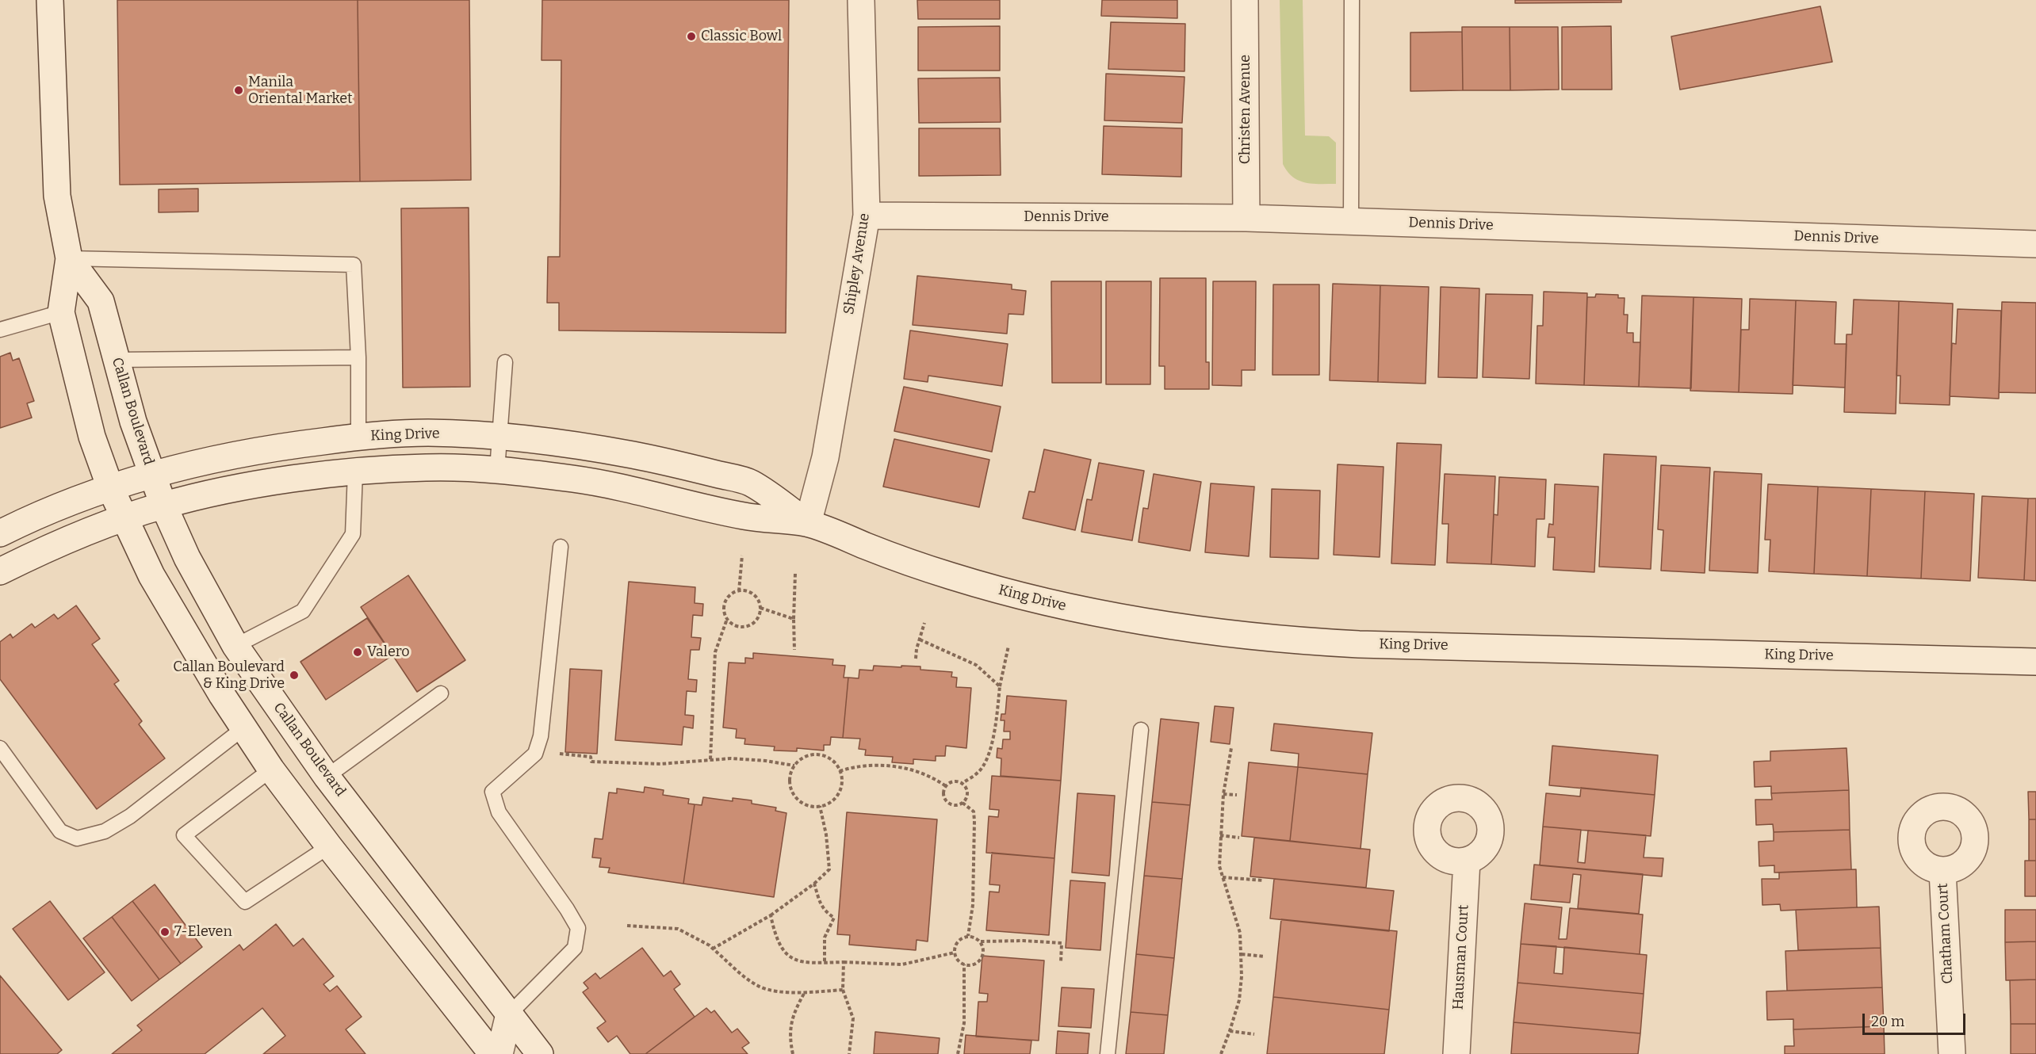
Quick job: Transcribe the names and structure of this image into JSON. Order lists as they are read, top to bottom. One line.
{"streets":{"street":["Christen Avenue","Dennis Drive","Shipley Avenue","Callan Boulevard","King Drive","Chatham Court","Hausman Court"]},"crossings":[["Christen Avenue","Dennis Drive"],["Dennis Drive","Shipley Avenue"],["Shipley Avenue","King Drive"],["Callan Boulevard","King Drive"]],"places":["Classic Bowl","Manila Oriental Market","Valero","Callan Boulevard & King Drive","7-Eleven"],"scale_bar":"20 m"}
